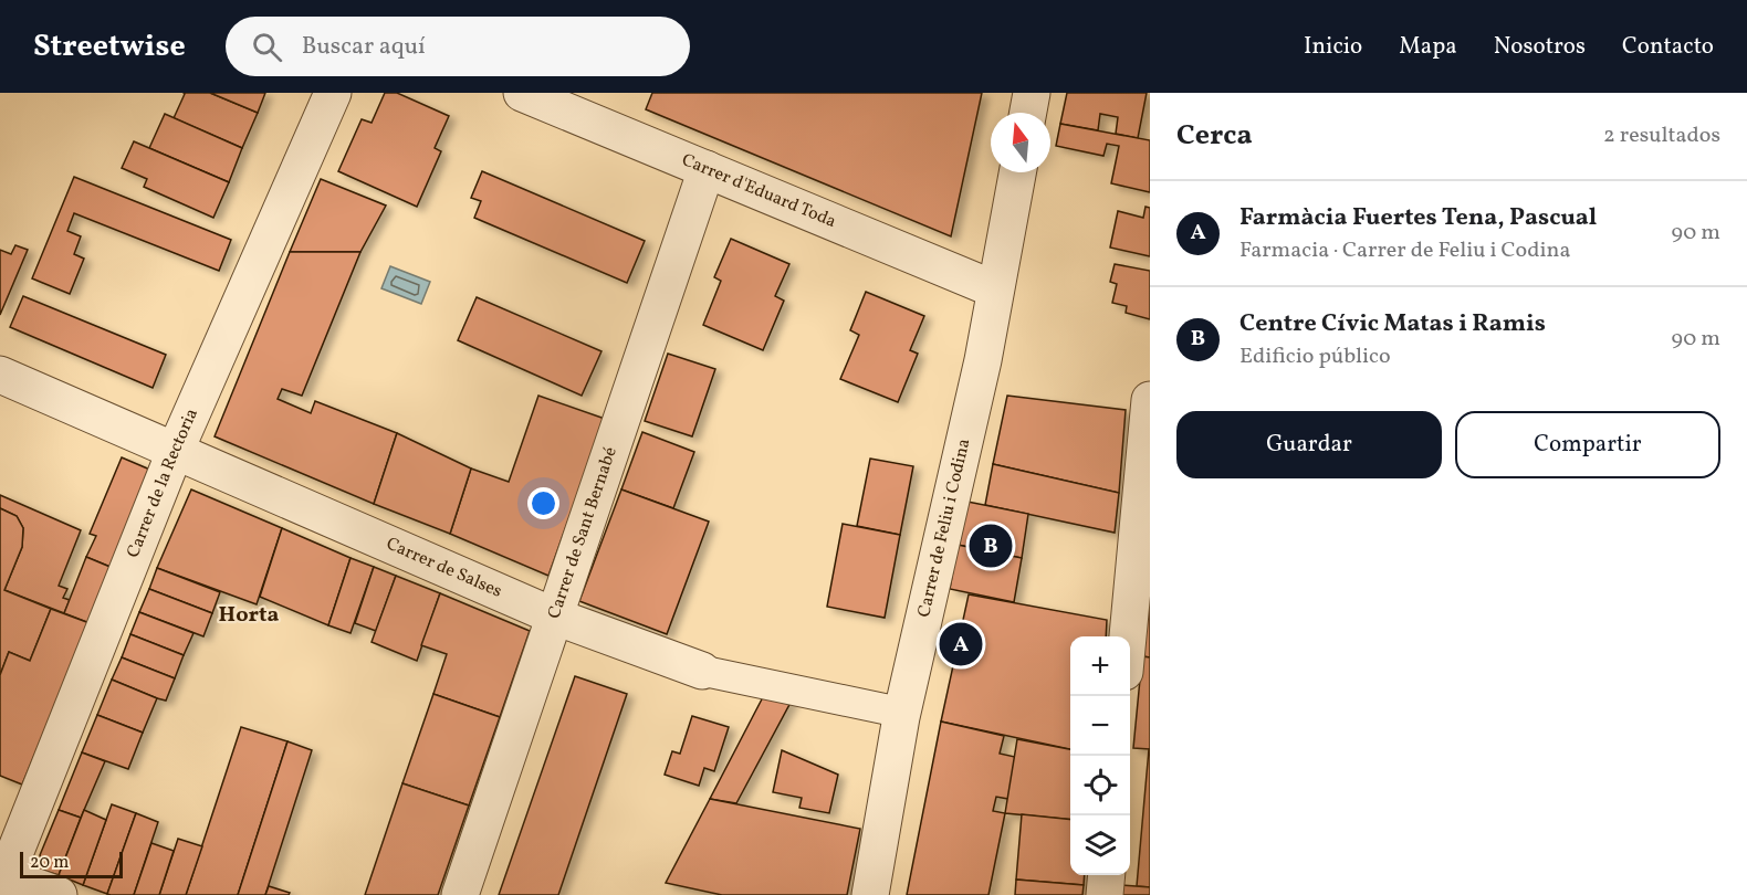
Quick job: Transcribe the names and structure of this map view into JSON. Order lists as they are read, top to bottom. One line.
{"streets":{"street":["Carrer d'Eduard Toda","Carrer de la Rectoria","Carrer de Feliu i Codina","Carrer de Sant Bernabé","Carrer de Salses"]},"crossings":[["Carrer d'Eduard Toda","Carrer de Feliu i Codina"],["Carrer d'Eduard Toda","Carrer de Sant Bernabé"],["Carrer de la Rectoria","Carrer de Salses"],["Carrer de Feliu i Codina","Carrer de Salses"],["Carrer de Sant Bernabé","Carrer de Salses"]],"districts":["Horta"],"scale_bar":"20 m","north":"top","page":{"header":"Streetwise","search":"Buscar aquí","nav":["Inicio","Mapa","Nosotros","Contacto"],"heading":["Cerca","2 resultados"],"list":[{"mark":"A","name":"Farmàcia Fuertes Tena, Pascual","note":"Farmacia · Carrer de Feliu i Codina","value":"90 m"},{"mark":"B","name":"Centre Cívic Matas i Ramis","note":"Edificio público","value":"90 m"}],"buttons":["Guardar","Compartir"],"pins":["B","A"],"map_buttons":["+","−"],"scale":"20 m"}}
